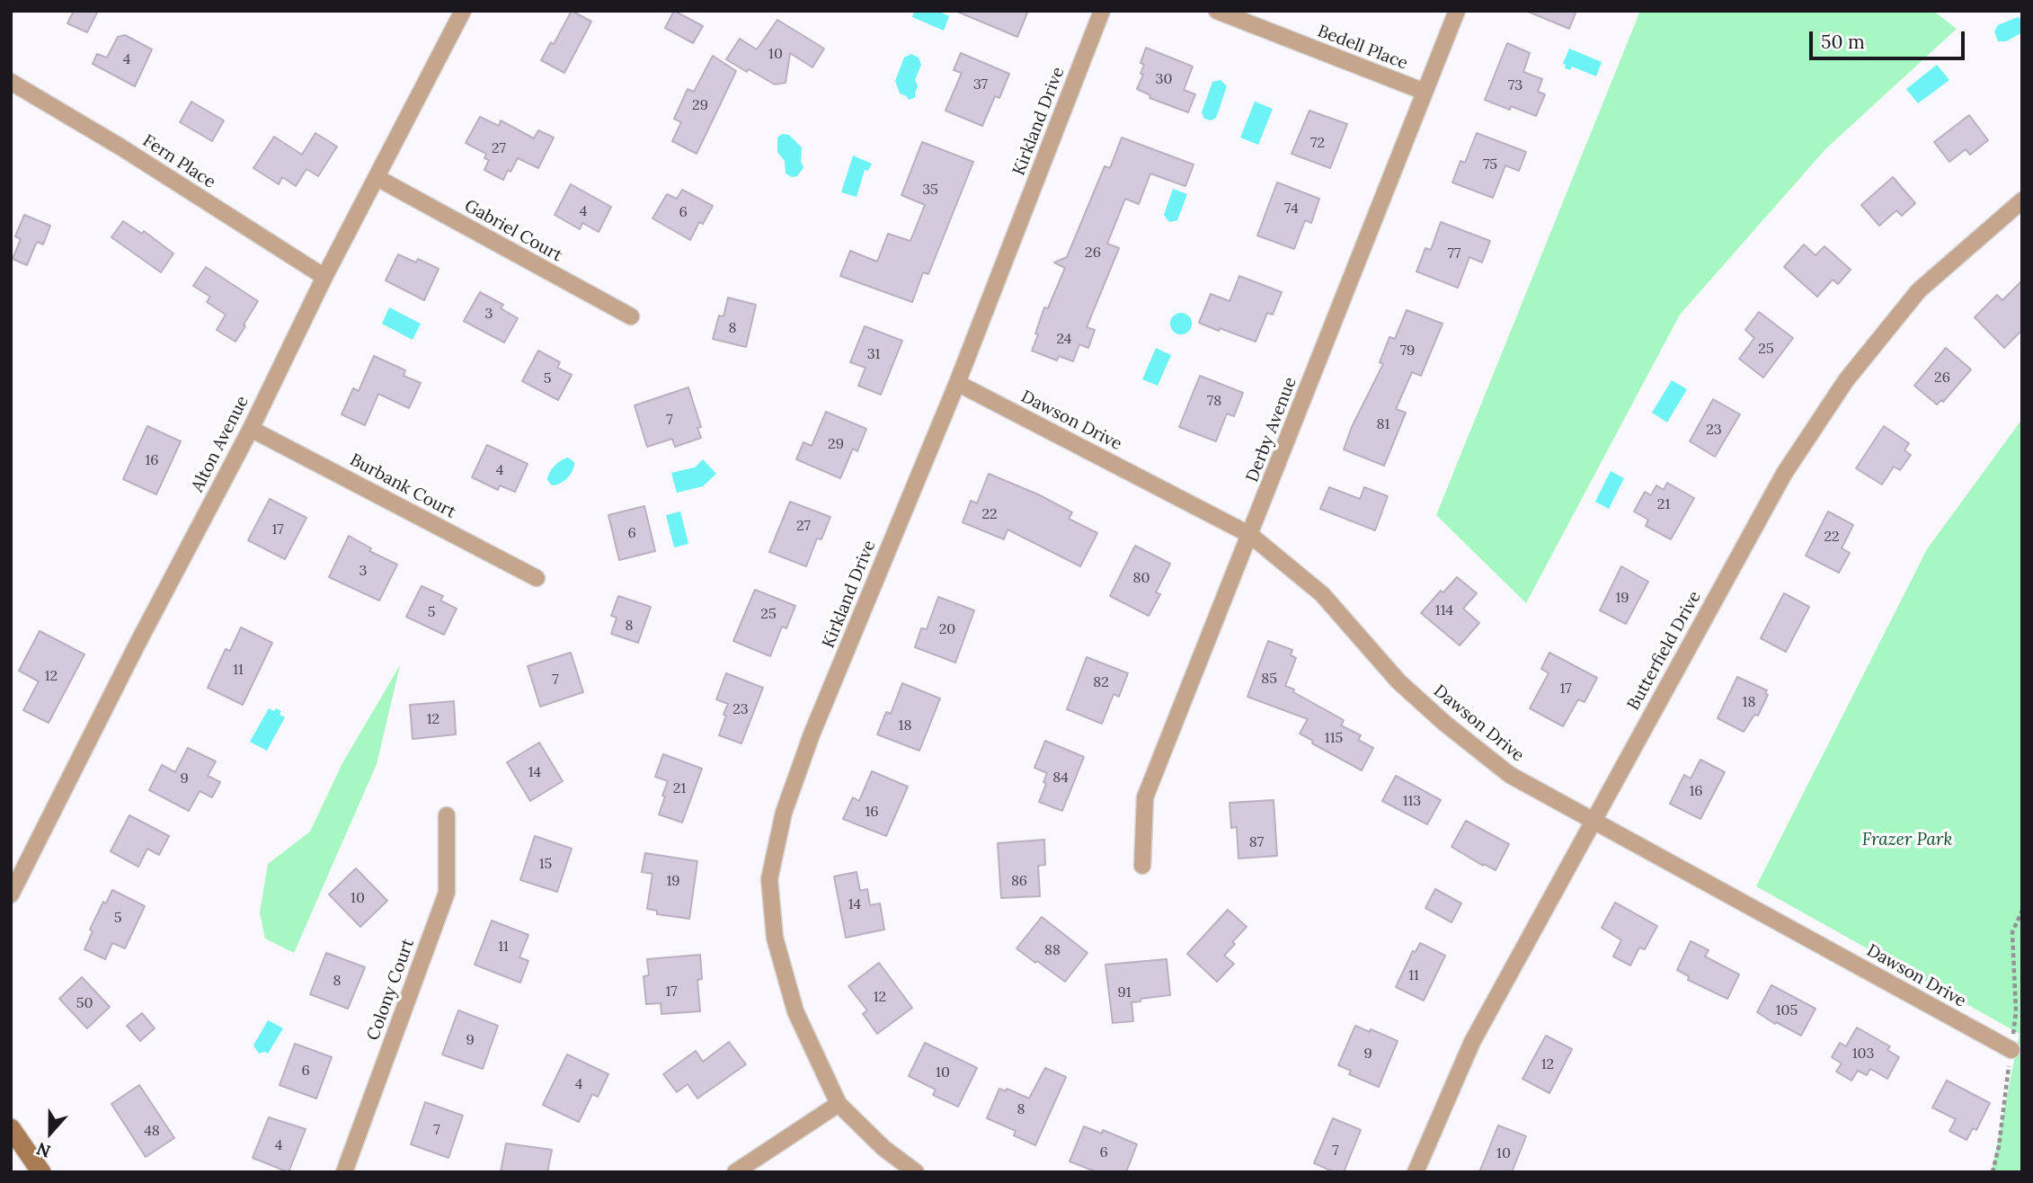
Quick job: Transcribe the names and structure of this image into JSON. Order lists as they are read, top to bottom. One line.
{"streets":{"street":["Bedell Place","Kirkland Drive","Fern Place","Gabriel Court","Dawson Drive","Derby Avenue","Alton Avenue","Burbank Court","Butterfield Drive","Colony Court"]},"crossings":[["Bedell Place","Derby Avenue"],["Kirkland Drive","Dawson Drive"],["Fern Place","Alton Avenue"],["Gabriel Court","Alton Avenue"],["Dawson Drive","Derby Avenue"],["Dawson Drive","Butterfield Drive"],["Alton Avenue","Burbank Court"]],"parks":["Frazer Park"],"house_numbers":["10","4","30","37","73","29","72","27","75","35","74","4","6","26","77","3","8","24","25","79","31","26","5","78","7","81","23","29","16","4","21","22","27","17","6","22","3","80","19","114","5","25","8","20","11","12","85","7","82","17","18","23","12","18","115","14","84","9","21","16","113","16","87","15","19","86","10","14","5","11","88","11","8","17","91","12","50","105","9","9","103","12","6","10","4","8","7","48","4","7","6","10"],"scale_bar":"50 m","north":"bottom"}
